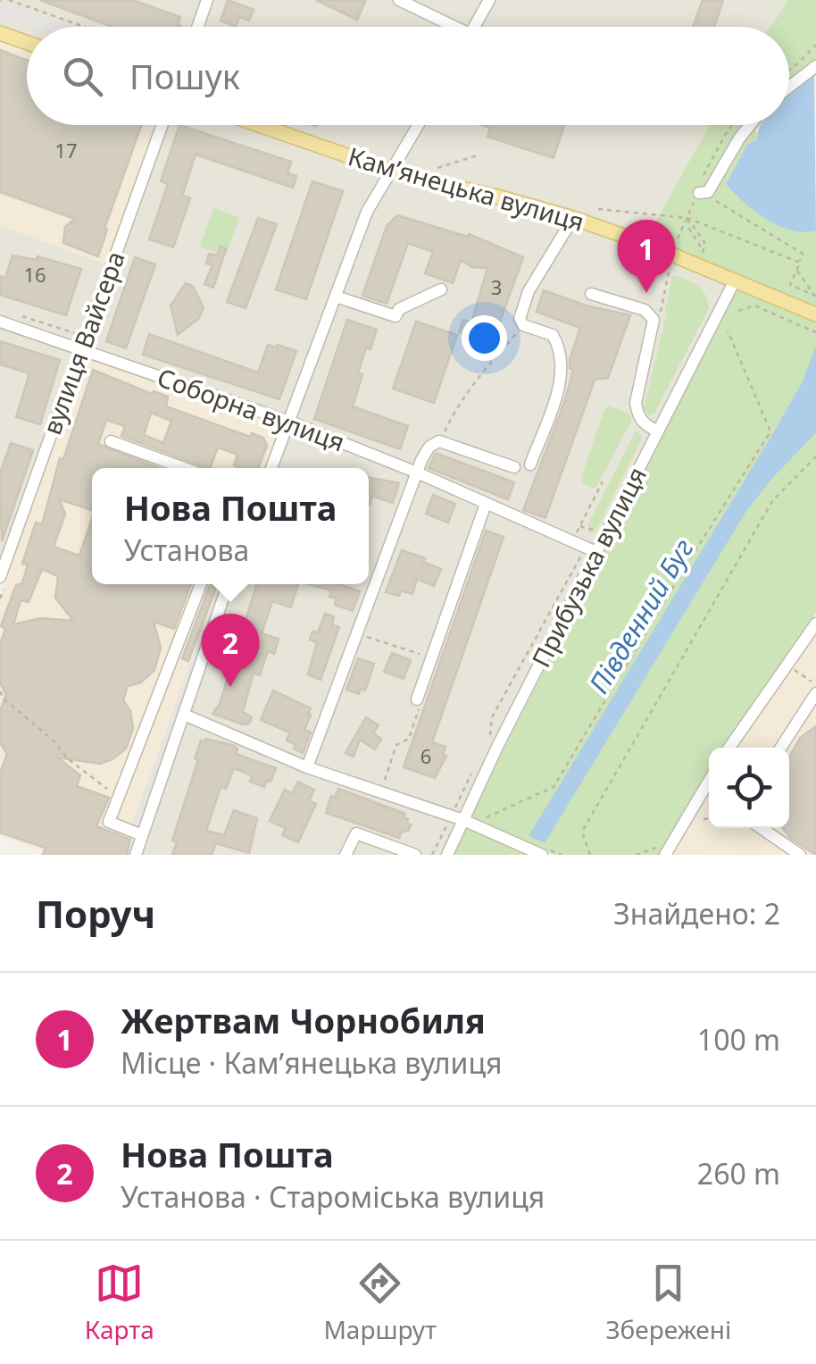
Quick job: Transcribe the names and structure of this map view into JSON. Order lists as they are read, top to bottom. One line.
{"streets":{"main road":["Камʼянецька вулиця"],"street":["вулиця Вайсера","Соборна вулиця","Прибузька вулиця"]},"crossings":[["Камʼянецька вулиця","Прибузька вулиця"],["вулиця Вайсера","Соборна вулиця"],["Соборна вулиця","Прибузька вулиця"]],"water":["Південний Буг"],"house_numbers":["17","16","3","6"],"page":{"search":"Пошук","pins":["1","2"],"popup":["Нова Пошта","Установа"],"heading":["Поруч","Знайдено: 2"],"list":[{"mark":"1","name":"Жертвам Чорнобиля","note":"Місце · Камʼянецька вулиця","value":"100 m"},{"mark":"2","name":"Нова Пошта","note":"Установа · Староміська вулиця","value":"260 m"}],"nav":["Карта","Маршрут","Збережені"]}}
